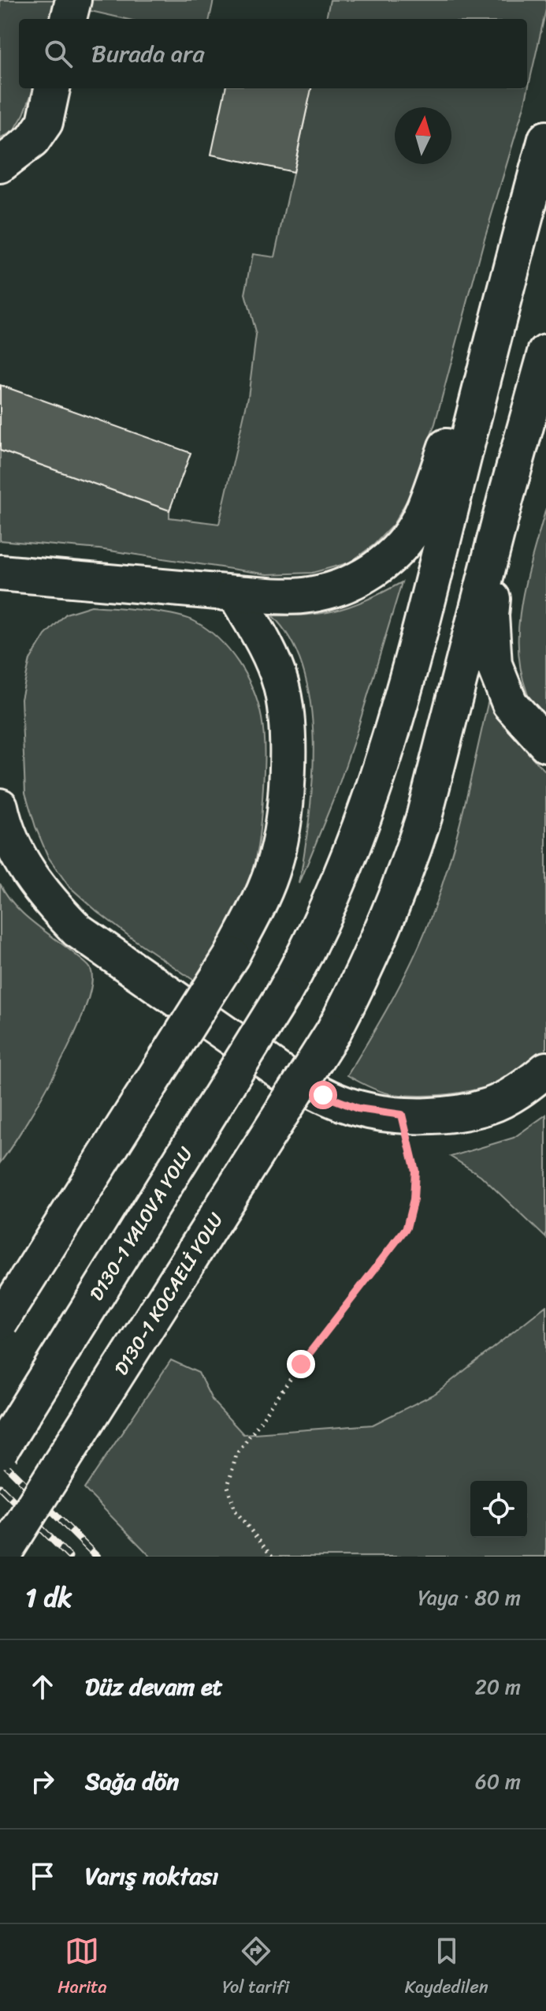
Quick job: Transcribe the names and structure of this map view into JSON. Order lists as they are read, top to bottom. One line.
{"streets":{"main road":["D130-1 YALOVA YOLU","D130-1 KOCAELİ YOLU"]},"north":"top","page":{"search":"Burada ara","heading":["1 dk","Yaya · 80 m"],"list":[["Düz devam et","20 m"],["Sağa dön","60 m"],"Varış noktası"],"nav":["Harita","Yol tarifi","Kaydedilen"]}}
